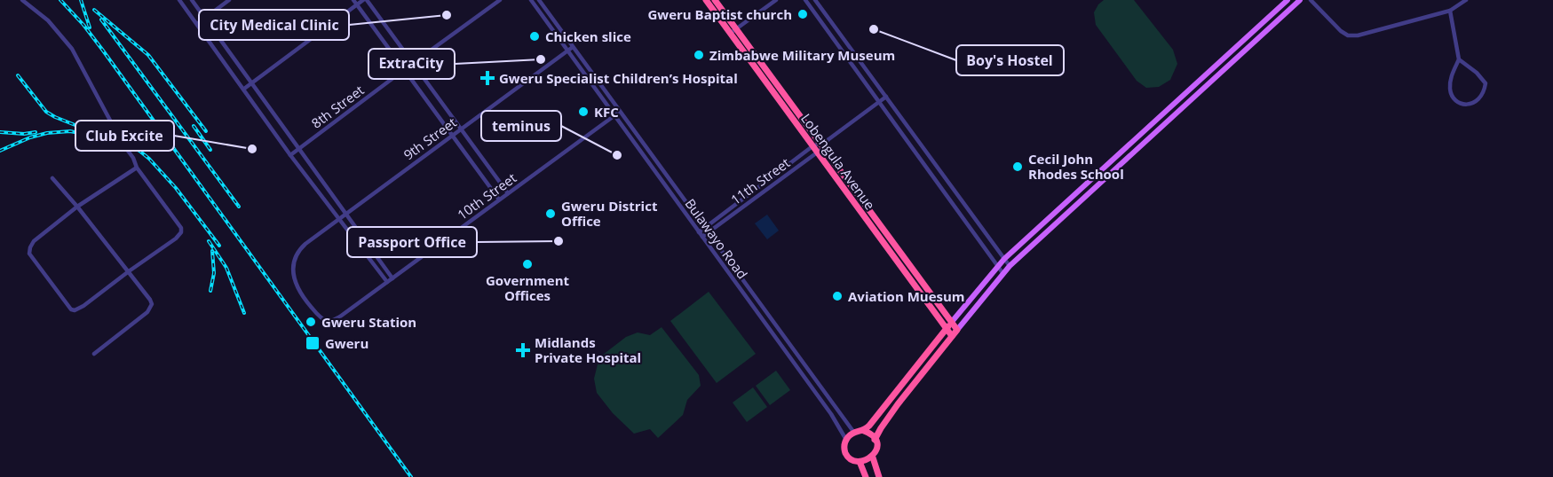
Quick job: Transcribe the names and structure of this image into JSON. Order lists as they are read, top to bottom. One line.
{"streets":{"highway":["Lobengula Avenue"],"street":["8th Street","9th Street","11th Street","10th Street","Bulawayo Road"]},"crossings":[["9th Street","10th Street"],["9th Street","Bulawayo Road"],["Lobengula Avenue","11th Street"],["11th Street","Bulawayo Road"],["10th Street","Bulawayo Road"]],"places":{"other":["Gweru Baptist church","City Medical Clinic","Boy's Hostel","Chicken slice","Zimbabwe Military Museum","ExtraCity","KFC","Club Excite","teminus","Cecil John Rhodes School","Gweru District Office","Passport Office","Government Offices","Aviation Muesum","Gweru Station"],"health":["Gweru Specialist Children’s Hospital","Midlands Private Hospital"],"transit":["Gweru"]}}
